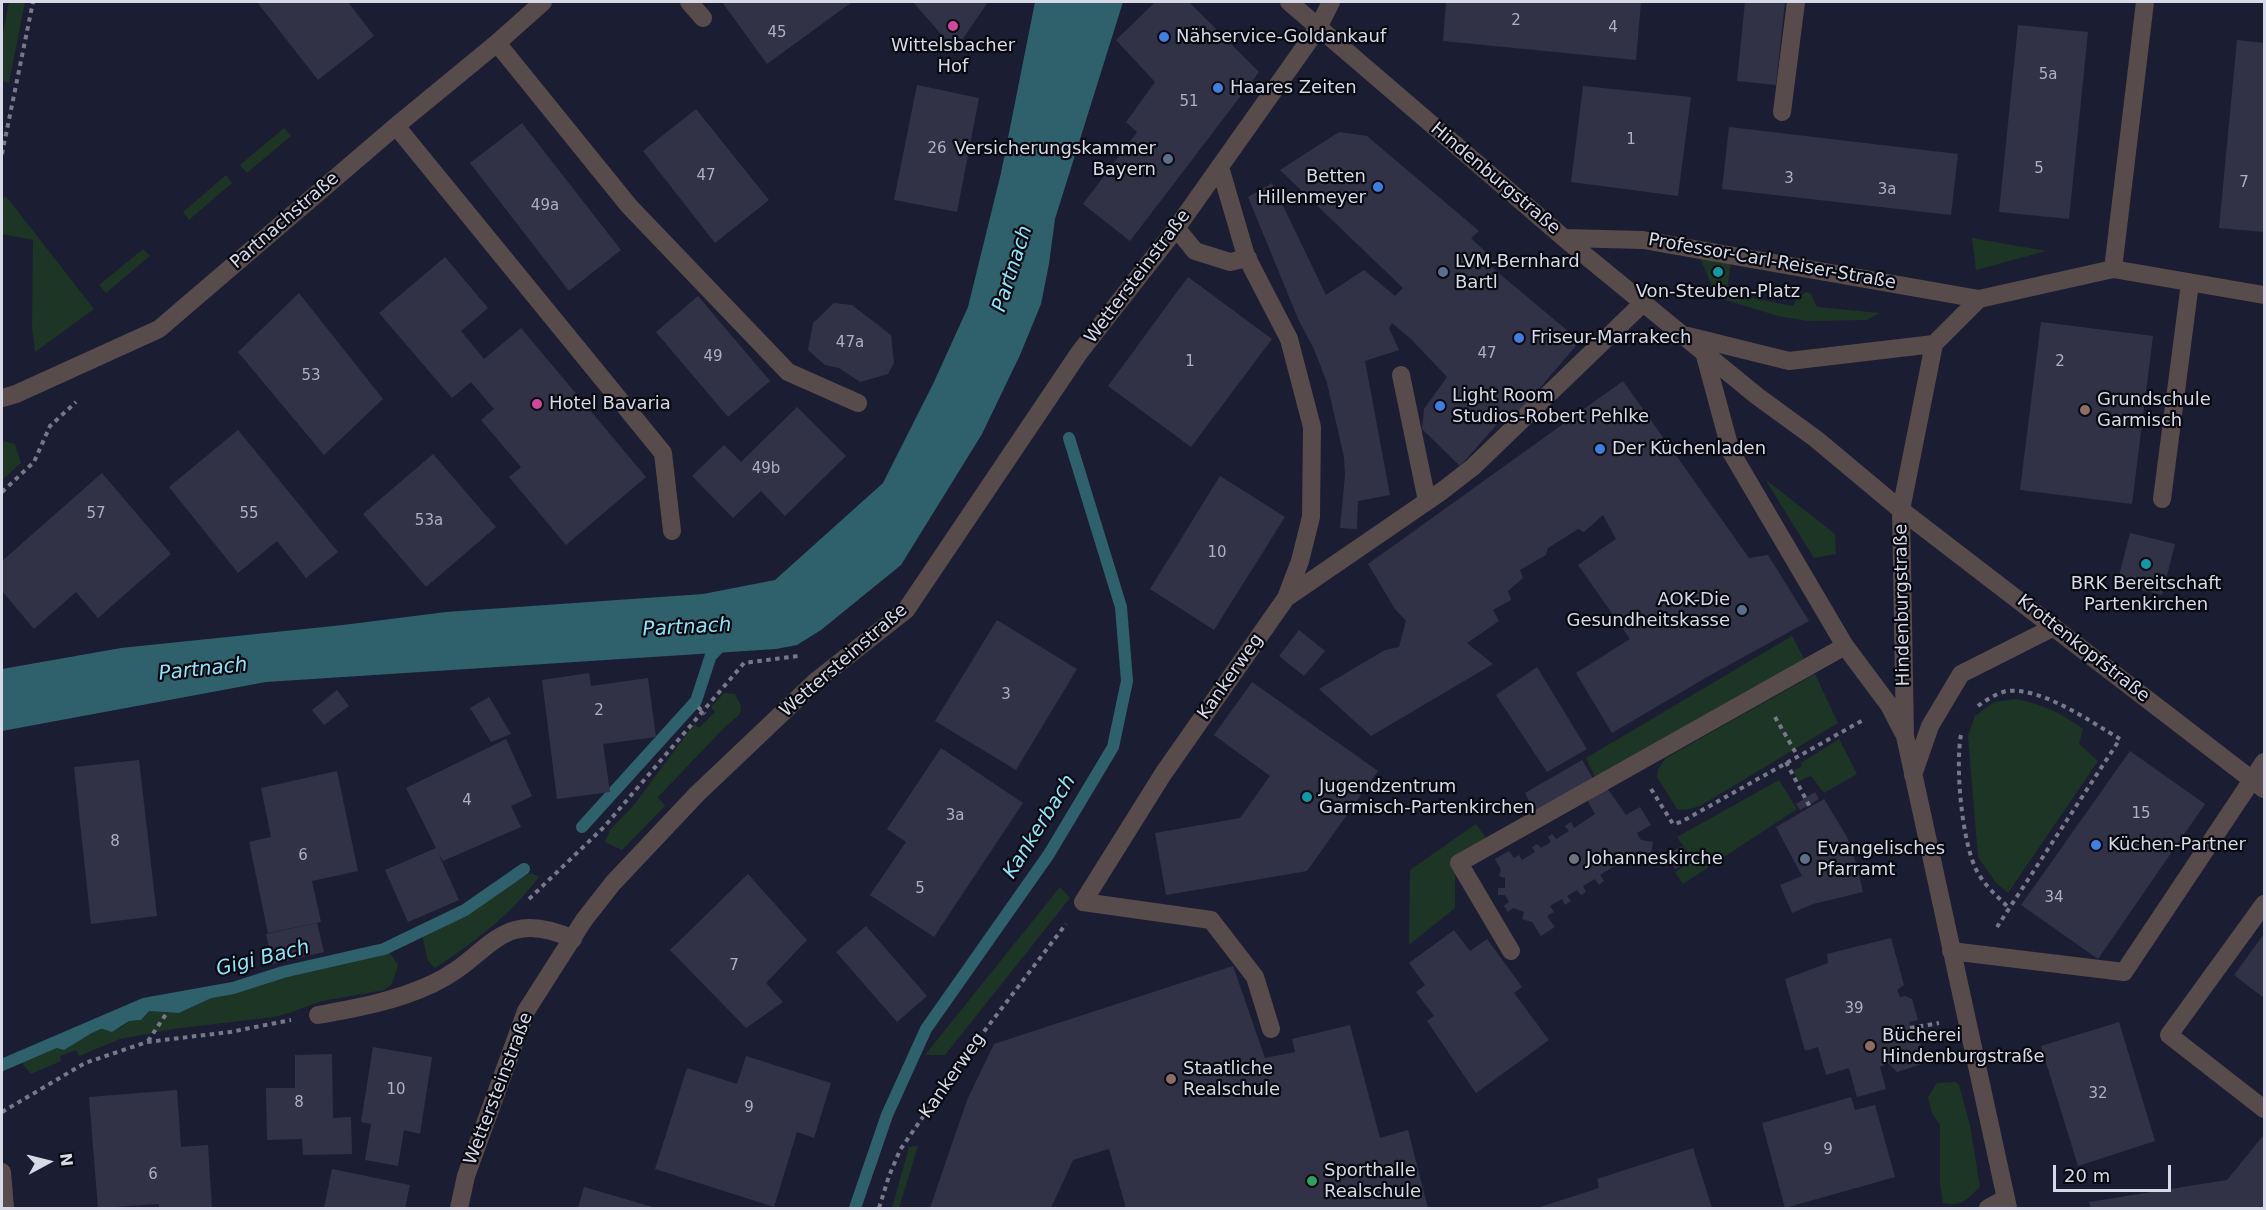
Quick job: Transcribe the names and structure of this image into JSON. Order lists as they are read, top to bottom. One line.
{"streets":{"street":["Hindenburgstraße","Partnachstraße","Professor-Carl-Reiser-Straße","Wettersteinstraße","Krottenkopfstraße","Kankerweg"]},"crossings":[["Hindenburgstraße","Professor-Carl-Reiser-Straße"],["Hindenburgstraße","Wettersteinstraße"],["Hindenburgstraße","Krottenkopfstraße"],["Wettersteinstraße","Kankerweg"]],"water":["Partnach","Kankerbach","Gigi Bach"],"places":["Wittelsbacher Hof","Nähservice-Goldankauf","Haares Zeiten","Versicherungskammer Bayern","Betten Hillenmeyer","LVM-Bernhard Bartl","Von-Steuben-Platz","Friseur-Marrakech","Hotel Bavaria","Light Room Studios-Robert Pehlke","Grundschule Garmisch","Der Küchenladen","BRK Bereitschaft Partenkirchen","AOK-Die Gesundheitskasse","Jugendzentrum Garmisch-Partenkirchen","Küchen-Partner","Johanneskirche","Evangelisches Pfarramt","Bücherei Hindenburgstraße","Staatliche Realschule","Sporthalle Realschule"],"house_numbers":["2","4","45","5a","51","1","26","5","47","3","7","3a","49a","47a","47","49","1","2","53","49b","57","55","53a","10","3","2","4","15","3a","8","6","5","34","7","39","10","32","8","9","9","6"],"scale_bar":"20 m","north":"right"}
